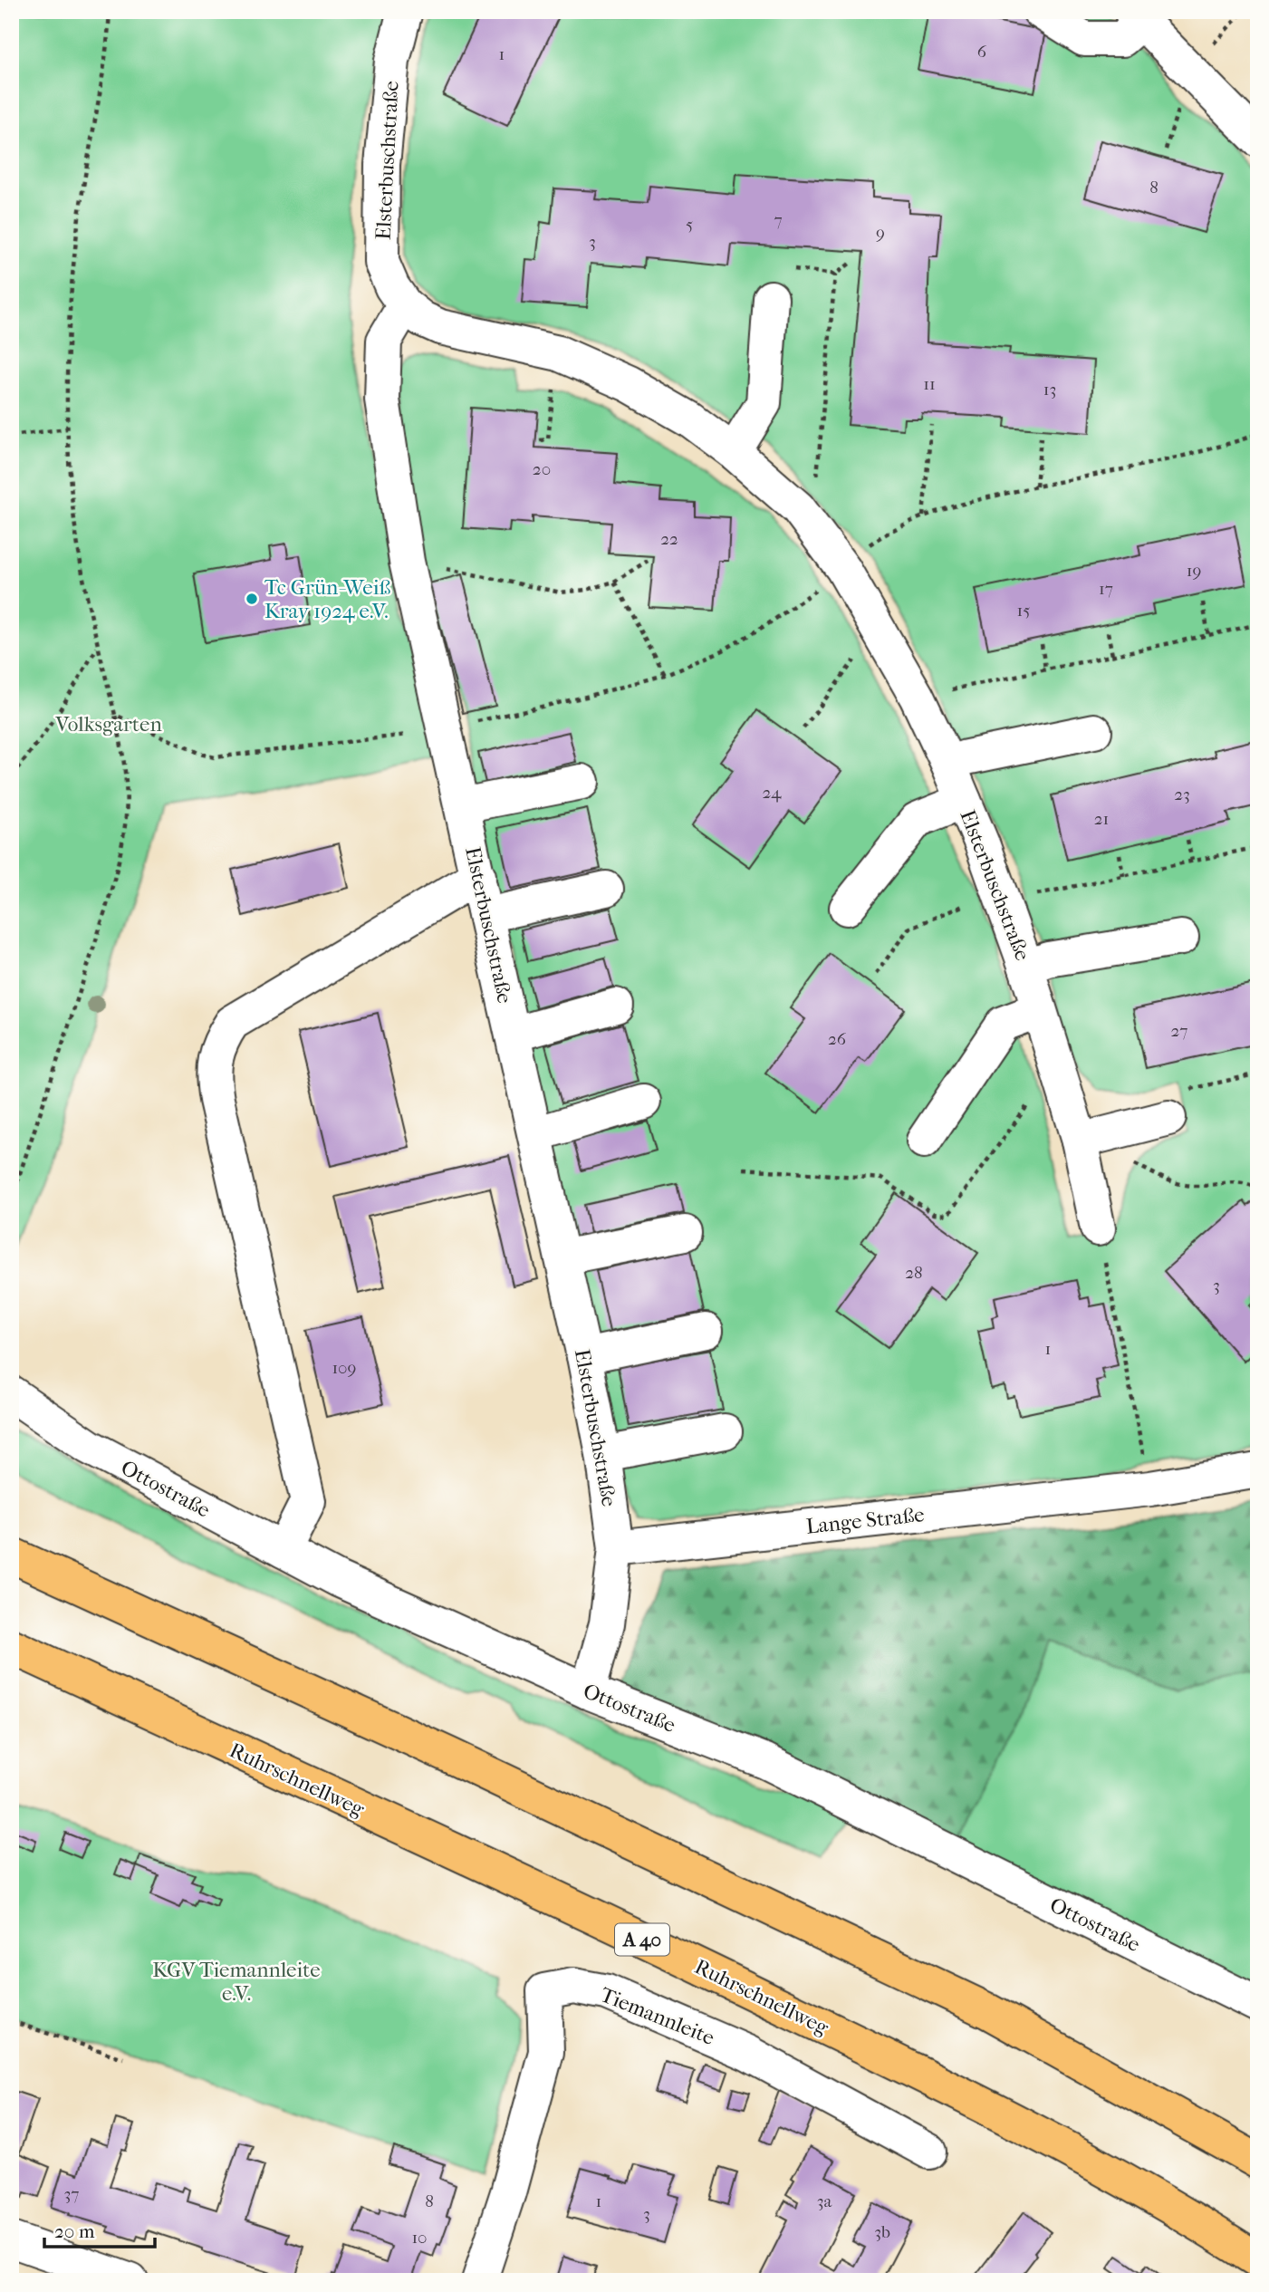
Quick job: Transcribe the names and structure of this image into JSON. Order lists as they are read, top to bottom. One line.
{"streets":{"highway":["Ruhrschnellweg","A 40"],"street":["Elsterbuschstraße","Ottostraße","Lange Straße","Tiemannleite"]},"crossings":[["Elsterbuschstraße","Lange Straße"]],"parks":["Volksgarten","KGV Tiemannleite e.V."],"places":["Tc Grün-Weiß Kray 1924 e.V."],"house_numbers":["6","1","8","7","5","9","3","11","13","20","22","19","17","15","24","23","21","27","26","28","3","1","109","37","8","1","3a","3","3b","10"],"scale_bar":"20 m"}
